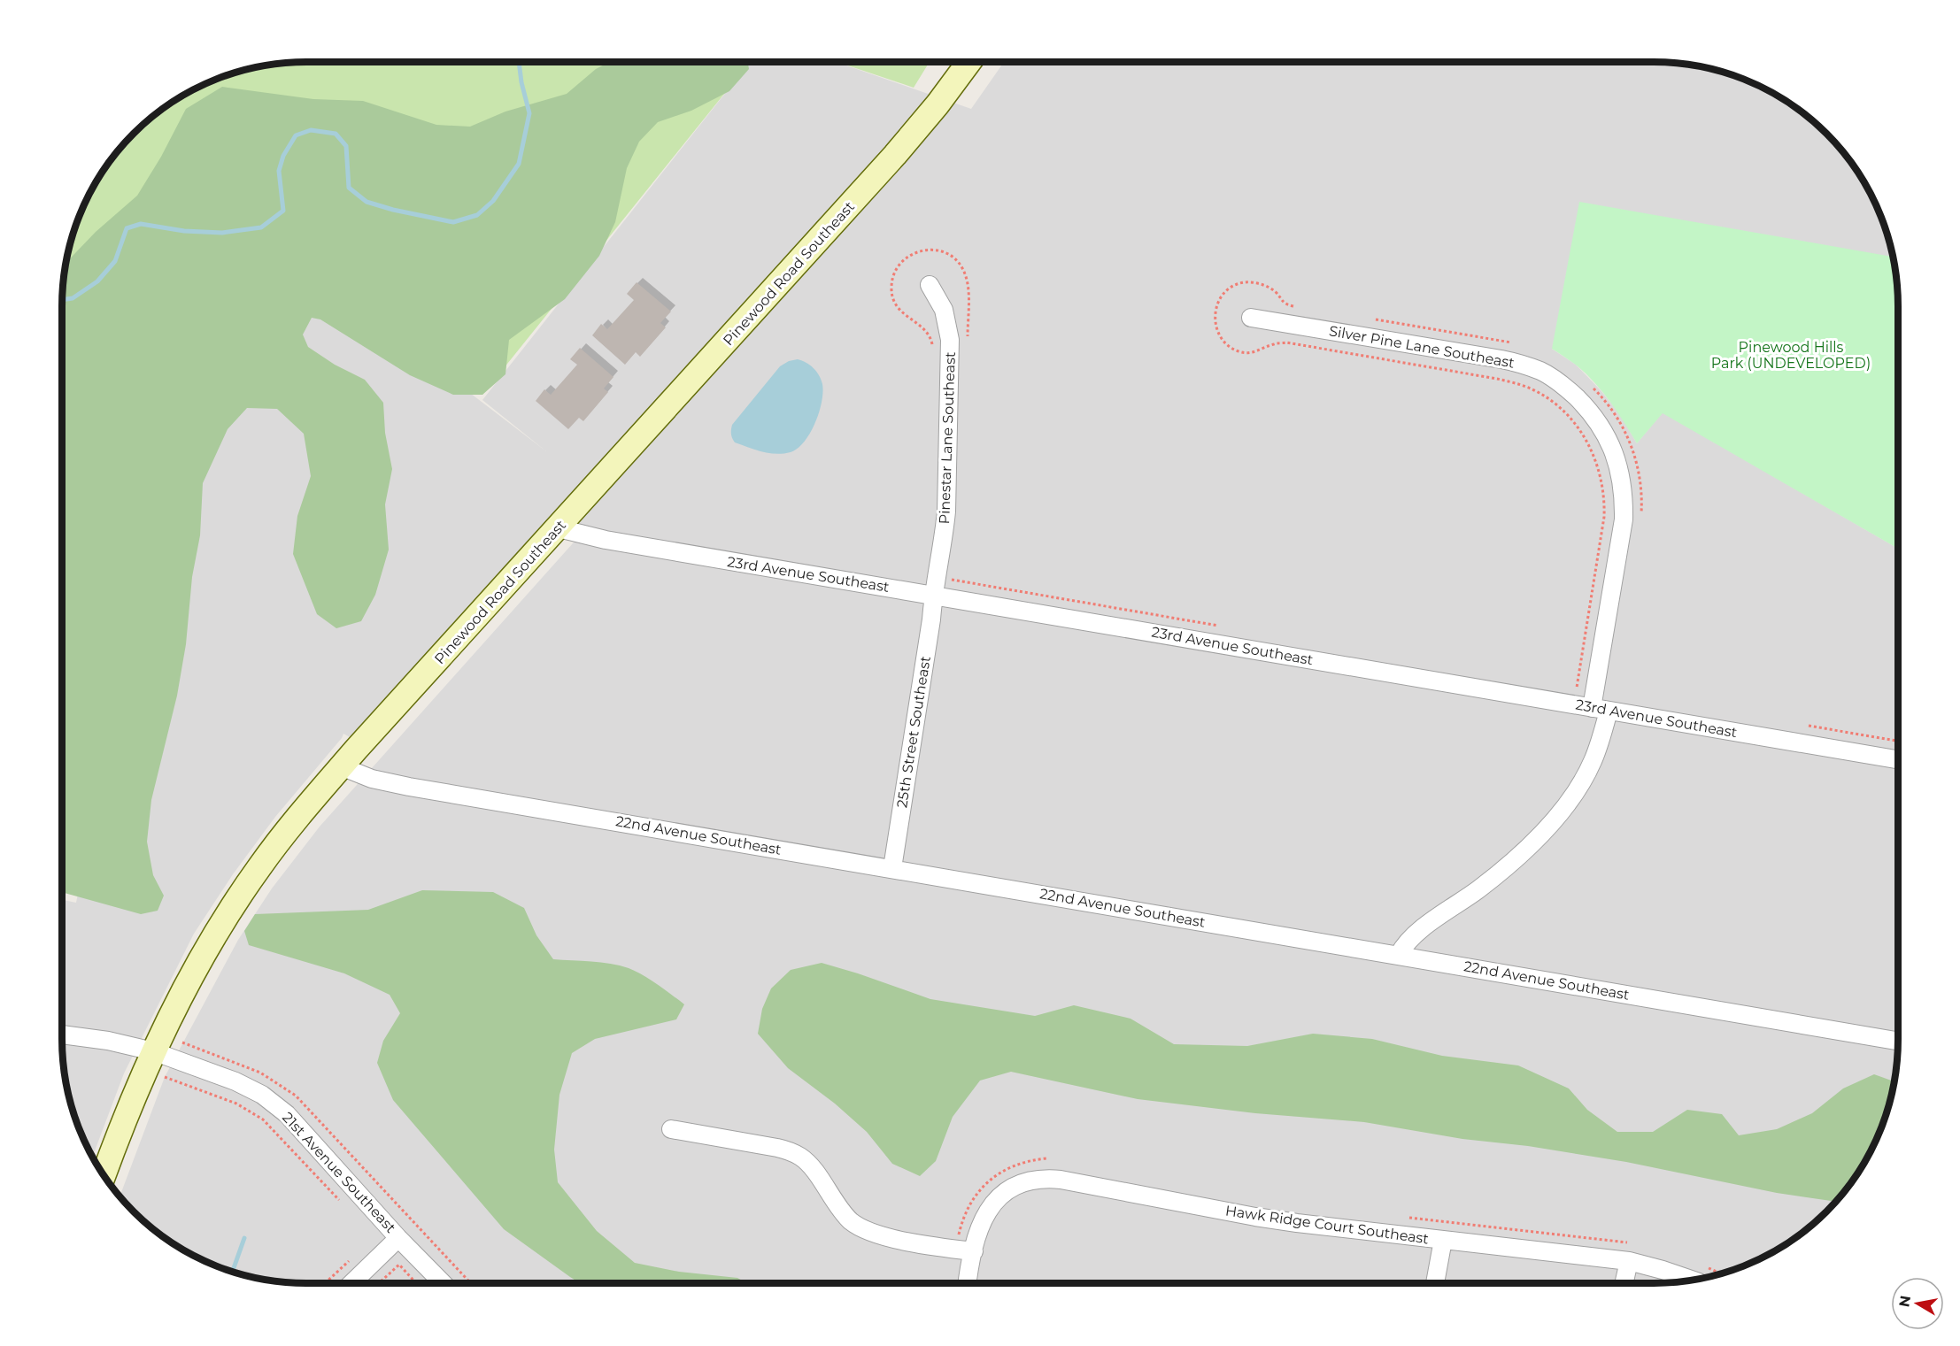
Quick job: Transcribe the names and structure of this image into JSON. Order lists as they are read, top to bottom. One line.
{"streets":{"street":["Pinewood Road Southeast","Silver Pine Lane Southeast","Pinestar Lane Southeast","23rd Avenue Southeast","25th Street Southeast","22nd Avenue Southeast","21st Avenue Southeast","Hawk Ridge Court Southeast"]},"crossings":[["Pinewood Road Southeast","23rd Avenue Southeast"],["Pinewood Road Southeast","22nd Avenue Southeast"],["Pinewood Road Southeast","21st Avenue Southeast"],["Silver Pine Lane Southeast","23rd Avenue Southeast"],["Silver Pine Lane Southeast","22nd Avenue Southeast"],["Pinestar Lane Southeast","23rd Avenue Southeast"],["Pinestar Lane Southeast","25th Street Southeast"],["23rd Avenue Southeast","25th Street Southeast"],["25th Street Southeast","22nd Avenue Southeast"]],"parks":["Pinewood Hills Park (UNDEVELOPED)"],"north":"left"}
